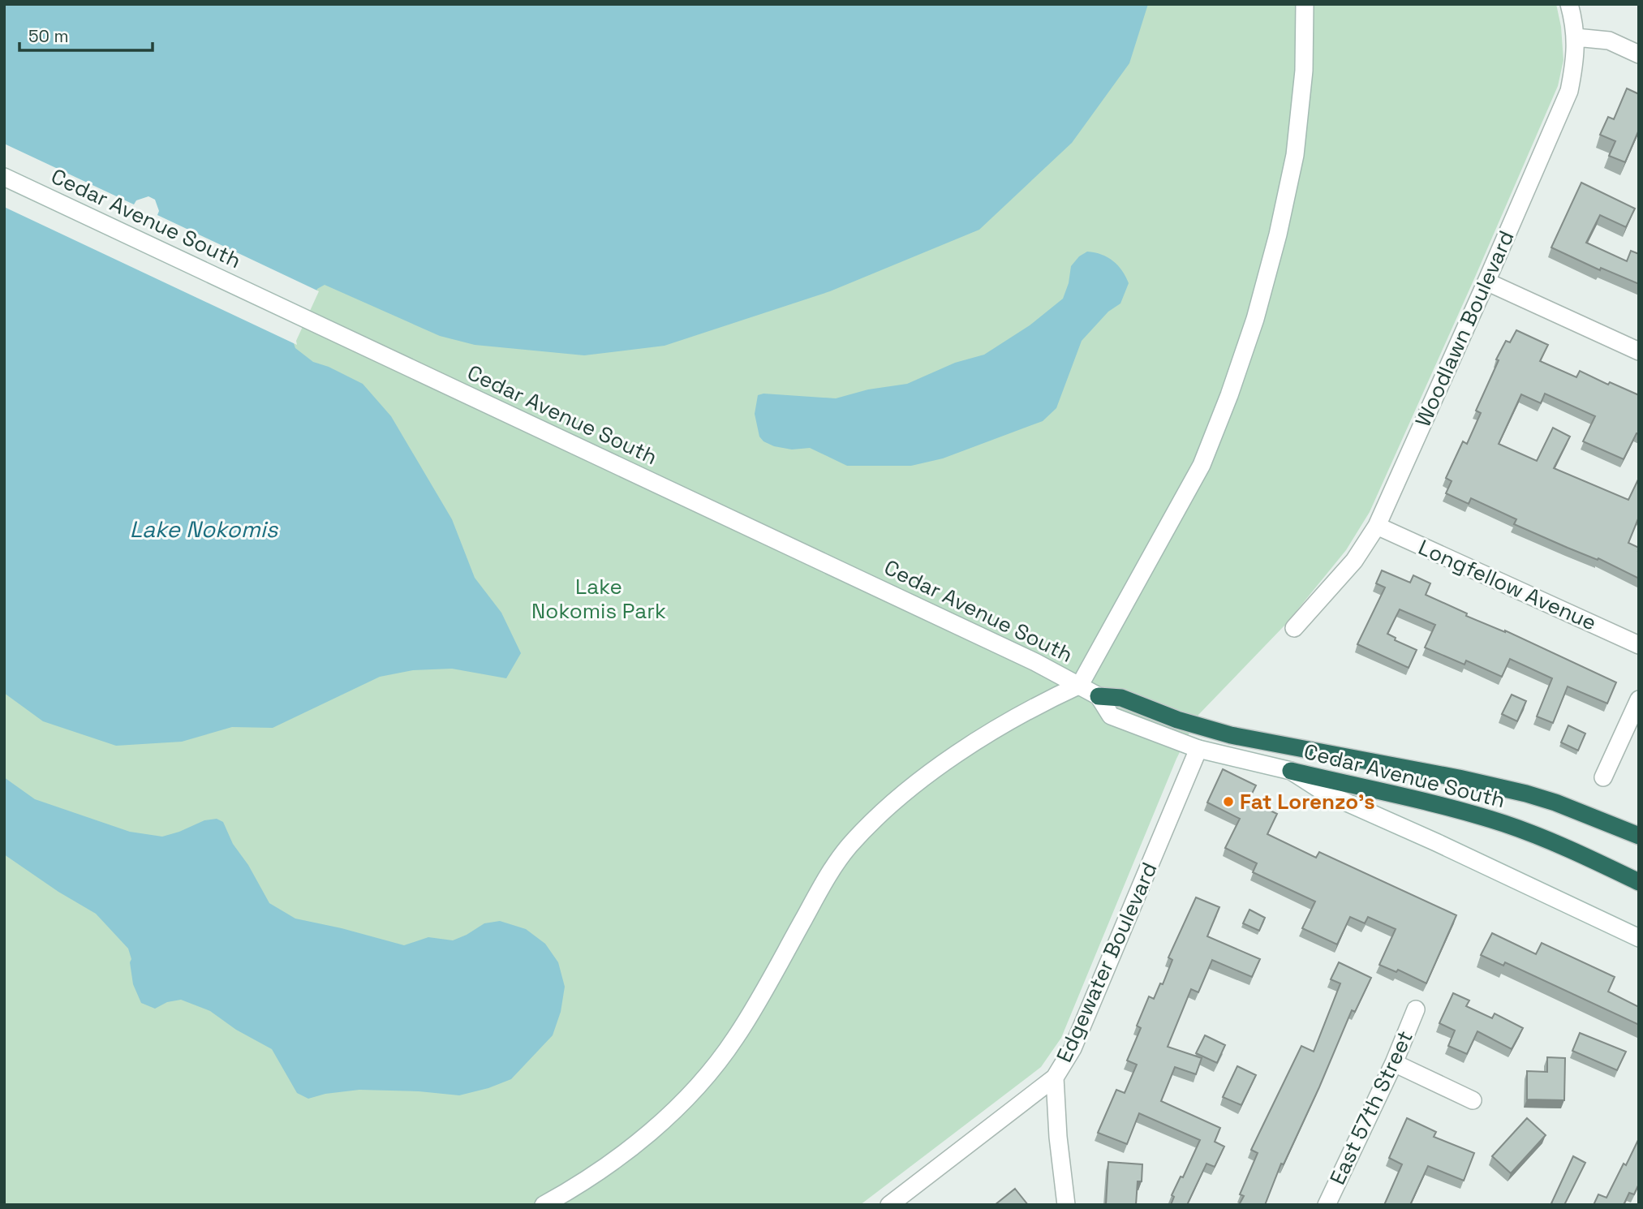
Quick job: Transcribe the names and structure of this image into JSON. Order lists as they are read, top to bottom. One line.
{"streets":{"highway":["Cedar Avenue South"],"street":["Woodlawn Boulevard","Longfellow Avenue","Edgewater Boulevard","East 57th Street"]},"crossings":[["Cedar Avenue South","Edgewater Boulevard"],["Woodlawn Boulevard","Longfellow Avenue"]],"water":["Lake Nokomis"],"parks":["Lake Nokomis Park"],"places":["Fat Lorenzo's"],"scale_bar":"50 m"}
